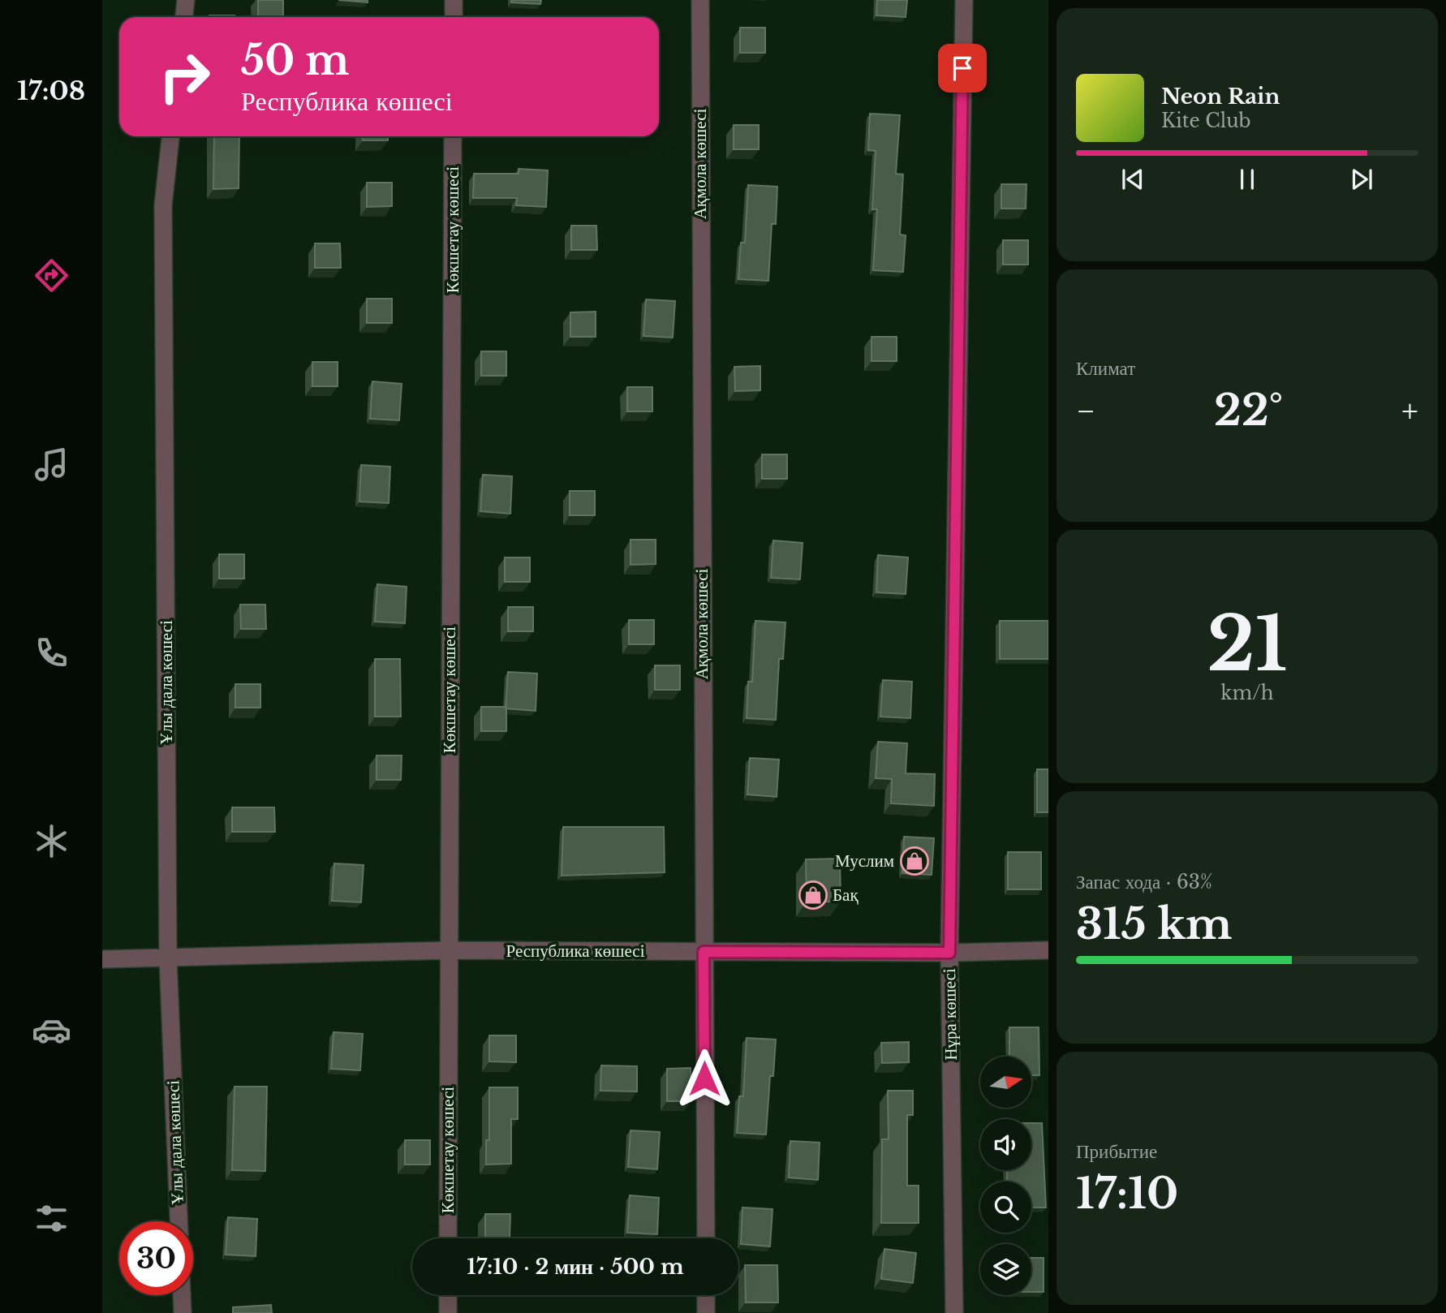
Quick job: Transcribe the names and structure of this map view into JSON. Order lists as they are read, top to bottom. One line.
{"streets":{"street":["Ақмола көшесі","Көкшетау көшесі","Ұлы дала көшесі","Республика көшесі","Нұра көшесі"]},"crossings":[["Ақмола көшесі","Республика көшесі"],["Көкшетау көшесі","Республика көшесі"],["Ұлы дала көшесі","Республика көшесі"],["Республика көшесі","Нұра көшесі"]],"places":{"shop":["Муслим","Бақ"]},"north":"right","page":{"tabs":"17:08","turn":["50 m","Республика көшесі"],"song":["Neon Rain","Kite Club"],"tile":["Климат",["21","km/h"],["Запас хода · 63%","315 km"],["Прибытие","17:10"]],"heat":["−","22°","+"],"limit":"30","trip":"17:10 · 2 мин · 500 m"}}
